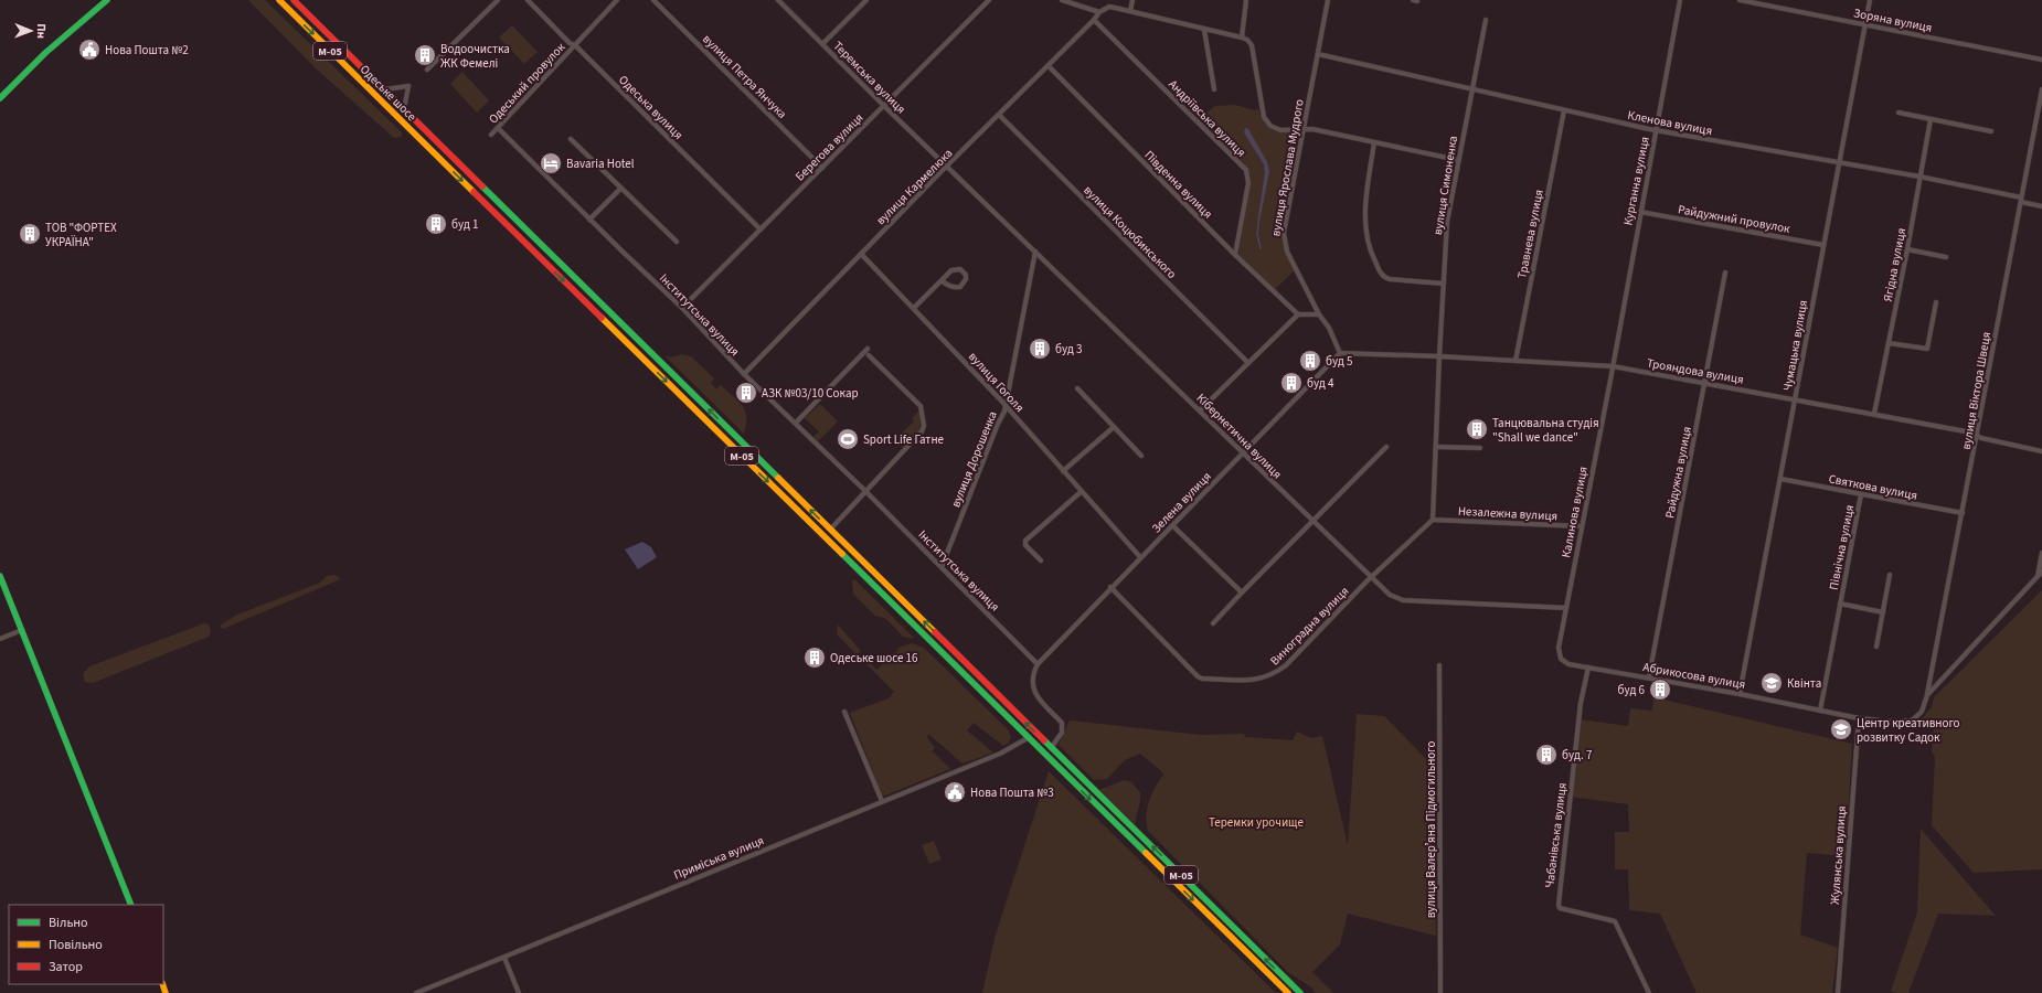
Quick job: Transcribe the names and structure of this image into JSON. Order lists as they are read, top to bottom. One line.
{"streets":{"main road":["М-05","Одеське шосе"],"street":["Зоряна вулиця","вулиця Петра Янчука","Теремська вулиця","Одеський провулок","Одеська вулиця","Андріївська вулиця","Кленова вулиця","Берегова вулиця","вулиця Ярослава Мудрого","Курганна вулиця","Південна вулиця","вулиця Симоненка","вулиця Кармелюка","Райдужний провулок","вулиця Коцюбинського","Травнева вулиця","Ягідна вулиця","Інститутська вулиця","Чумацька вулиця","Трояндова вулиця","вулиця Гоголя","вулиця Віктора Швеця","Кібернетична вулиця","вулиця Дорошенка","Райдужна вулиця","Святкова вулиця","Зелена вулиця","Калинова вулиця","Незалежна вулиця","Північна вулиця","Виноградна вулиця","Абрикосова вулиця","вулиця Валерʼяна Підмогильного","Чабанівська вулиця","Жулянська вулиця","Приміська вулиця"]},"crossings":[["Зоряна вулиця","Чумацька вулиця"],["М-05","Одеське шосе"],["М-05","Приміська вулиця"],["вулиця Петра Янчука","Берегова вулиця"],["Теремська вулиця","Берегова вулиця"],["Теремська вулиця","вулиця Кармелюка"],["Теремська вулиця","Кібернетична вулиця"],["Одеський провулок","Одеська вулиця"],["Одеський провулок","Інститутська вулиця"],["Одеське шосе","Приміська вулиця"],["Одеська вулиця","Берегова вулиця"],["Андріївська вулиця","Південна вулиця"],["Андріївська вулиця","вулиця Кармелюка"],["Кленова вулиця","вулиця Ярослава Мудрого"],["Кленова вулиця","Курганна вулиця"],["Кленова вулиця","вулиця Симоненка"],["Кленова вулиця","Травнева вулиця"],["Кленова вулиця","Ягідна вулиця"],["Кленова вулиця","Чумацька вулиця"],["Кленова вулиця","вулиця Віктора Швеця"],["Берегова вулиця","Інститутська вулиця"],["вулиця Ярослава Мудрого","Трояндова вулиця"],["вулиця Ярослава Мудрого","Зелена вулиця"],["Курганна вулиця","Райдужний провулок"],["Курганна вулиця","Трояндова вулиця"],["Курганна вулиця","Калинова вулиця"],["Південна вулиця","вулиця Кармелюка"],["вулиця Симоненка","Трояндова вулиця"],["вулиця Кармелюка","вулиця Коцюбинського"],["вулиця Кармелюка","Інститутська вулиця"],["вулиця Кармелюка","вулиця Гоголя"],["вулиця Кармелюка","Кібернетична вулиця"],["Райдужний провулок","Чумацька вулиця"],["Травнева вулиця","Трояндова вулиця"],["Ягідна вулиця","Трояндова вулиця"],["Інститутська вулиця","вулиця Дорошенка"],["Інститутська вулиця","Зелена вулиця"],["Чумацька вулиця","Трояндова вулиця"],["Чумацька вулиця","Святкова вулиця"],["Чумацька вулиця","Абрикосова вулиця"],["Трояндова вулиця","вулиця Віктора Швеця"],["Трояндова вулиця","Райдужна вулиця"],["Трояндова вулиця","Зелена вулиця"],["Трояндова вулиця","Калинова вулиця"],["вулиця Гоголя","вулиця Дорошенка"],["вулиця Гоголя","Зелена вулиця"],["вулиця Віктора Швеця","Святкова вулиця"],["вулиця Віктора Швеця","Абрикосова вулиця"],["Кібернетична вулиця","вулиця Дорошенка"],["Кібернетична вулиця","Зелена вулиця"],["Кібернетична вулиця","Калинова вулиця"],["Кібернетична вулиця","Виноградна вулиця"],["Райдужна вулиця","Абрикосова вулиця"],["Святкова вулиця","Північна вулиця"],["Зелена вулиця","Виноградна вулиця"],["Калинова вулиця","Незалежна вулиця"],["Калинова вулиця","Абрикосова вулиця"],["Незалежна вулиця","Виноградна вулиця"],["Північна вулиця","Абрикосова вулиця"],["Абрикосова вулиця","Чабанівська вулиця"],["Абрикосова вулиця","Жулянська вулиця"]],"parks":["Теремки урочище"],"places":{"public building":["Нова Пошта №2","Нова Пошта №3"],"building":["Водоочистка ЖК Фемелі","буд 1","ТОВ \"ФОРТЕХ УКРАЇНА\"","буд 3","буд 5","буд 4","АЗК №03/10 Сокар","Танцювальна студія \"Shall we dance\"","Одеське шосе 16","буд 6","буд. 7"],"hotel":["Bavaria Hotel"],"sports":["Sport Life Гатне"],"school or university":["Квінта","Центр креативного розвитку Садок"]},"legend":["Вільно","Повільно","Затор"],"north":"right"}
